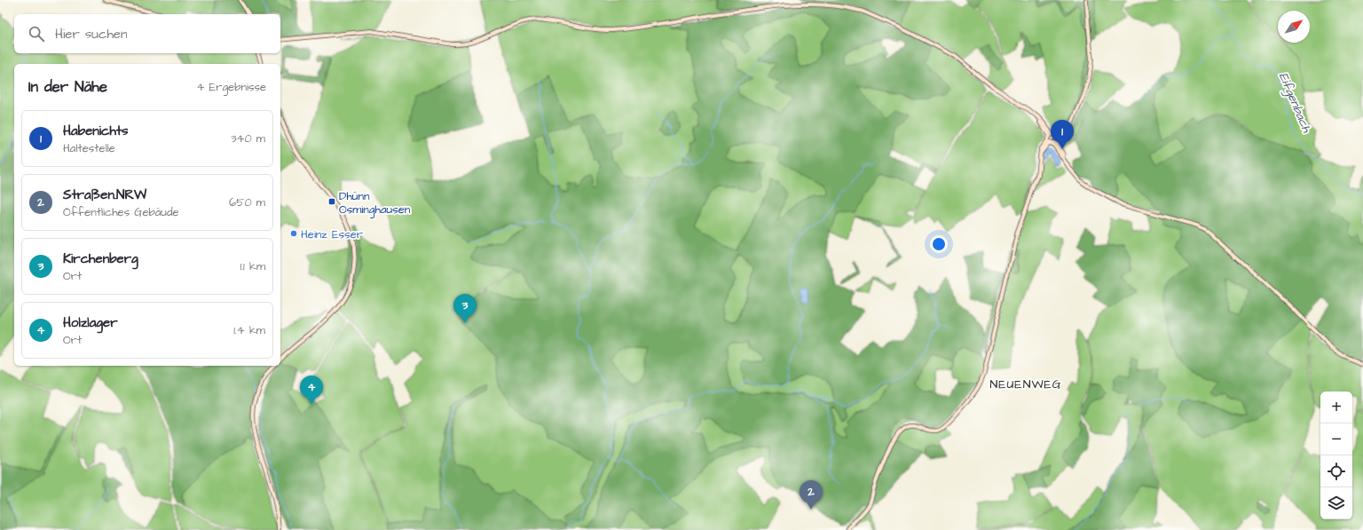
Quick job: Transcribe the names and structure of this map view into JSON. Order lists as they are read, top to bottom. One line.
{"districts":["NEUENWEG"],"water":["Eifgenbach"],"places":{"transit":["Dhünn Osminghausen"],"other":["Heinz Esser"]},"north":"top right","page":{"search":"Hier suchen","heading":["In der Nähe","4 Ergebnisse"],"list":[{"mark":"1","name":"Habenichts","note":"Haltestelle","value":"340 m"},{"mark":"2","name":"Straßen.NRW","note":"Öffentliches Gebäude","value":"650 m"},{"mark":"3","name":"Kirchenberg","note":"Ort","value":"1.1 km"},{"mark":"4","name":"Holzlager","note":"Ort","value":"1.4 km"}],"pins":["1","3","4","2"],"map_buttons":["+","−"]}}
